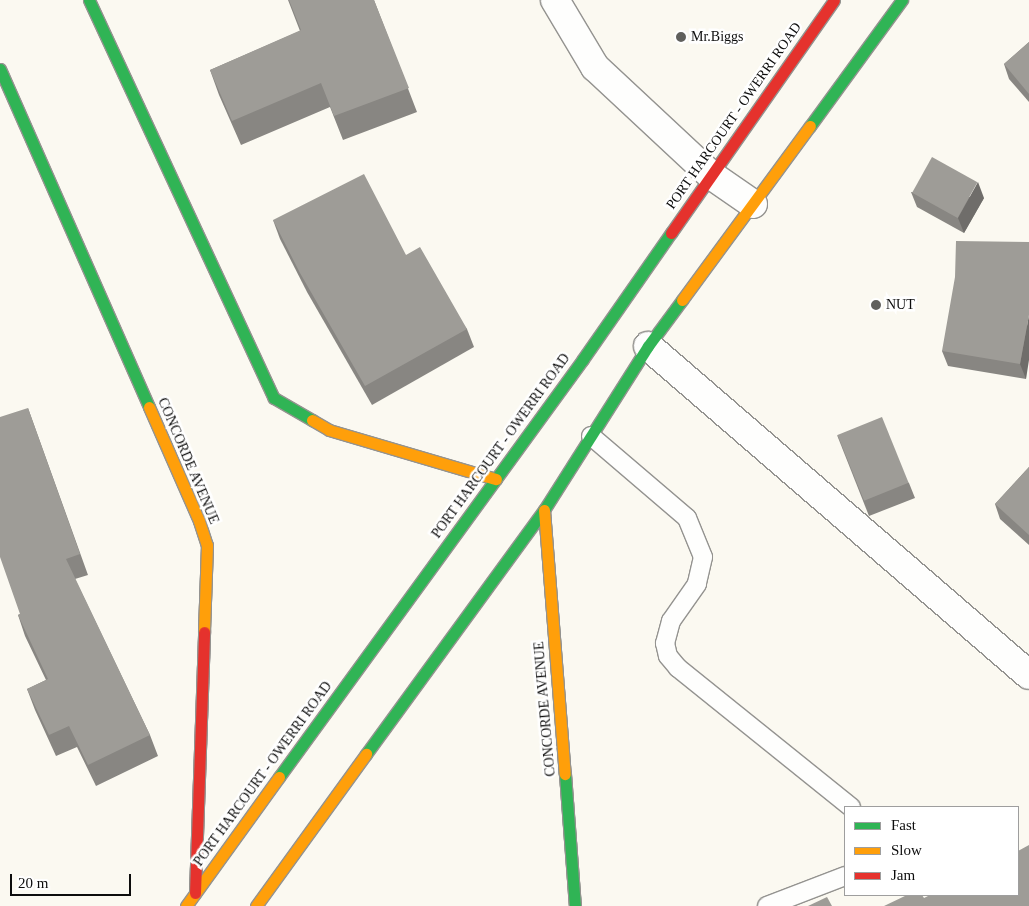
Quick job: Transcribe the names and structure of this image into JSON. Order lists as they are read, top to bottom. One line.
{"streets":{"main road":["PORT HARCOURT - OWERRI ROAD","CONCORDE AVENUE"]},"crossings":[["PORT HARCOURT - OWERRI ROAD","CONCORDE AVENUE"]],"places":["Mr.Biggs","NUT"],"legend":["Fast","Slow","Jam"],"scale_bar":"20 m"}
